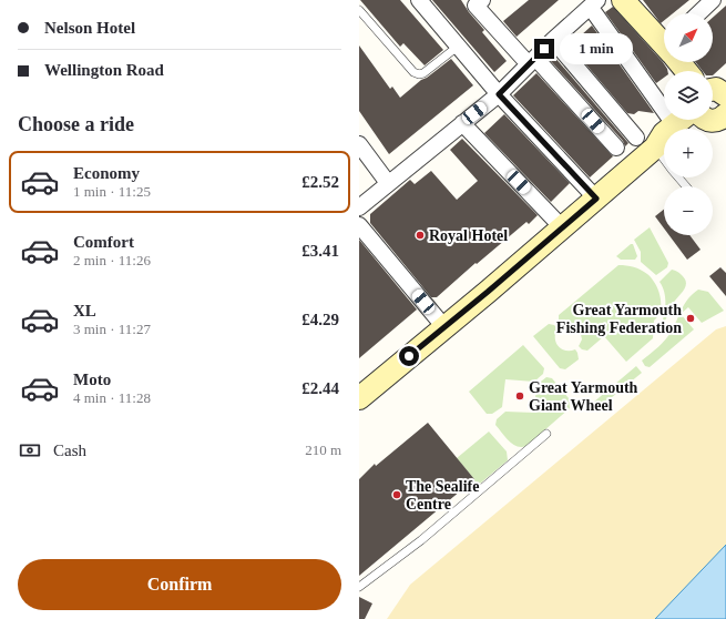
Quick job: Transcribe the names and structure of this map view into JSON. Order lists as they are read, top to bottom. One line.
{"places":["Royal Hotel","Great Yarmouth Fishing Federation","Great Yarmouth Giant Wheel","The Sealife Centre"],"north":"top right","page":{"banner":["Nelson Hotel","Wellington Road"],"map_buttons":["+","−"],"bubble":"1 min","heading":"Choose a ride","list":[{"name":"Economy","note":"1 min · 11:25","value":"£2.52"},{"name":"Comfort","note":"2 min · 11:26","value":"£3.41"},{"name":"XL","note":"3 min · 11:27","value":"£4.29"},{"name":"Moto","note":"4 min · 11:28","value":"£2.44"}],"pay":["Cash","210 m"],"buttons":"Confirm"}}
